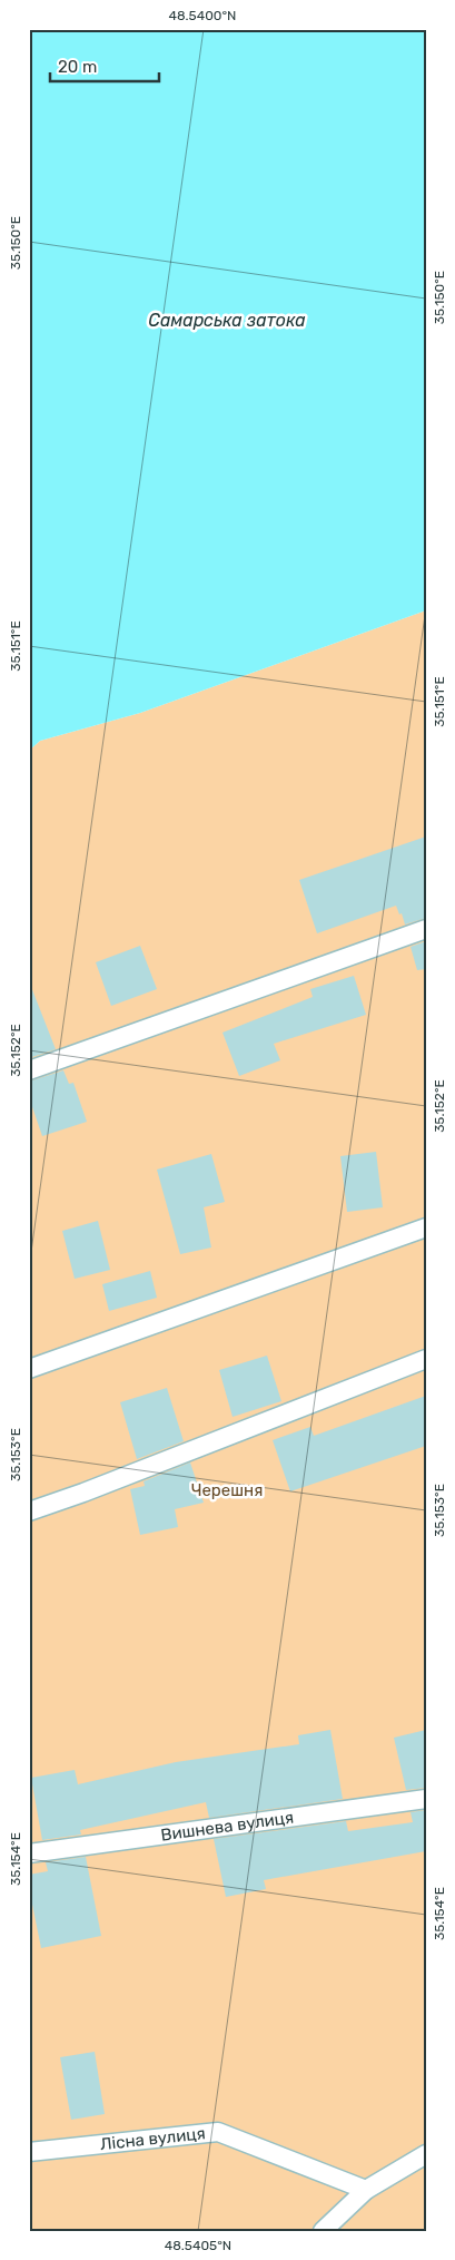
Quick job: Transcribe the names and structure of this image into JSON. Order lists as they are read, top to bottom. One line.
{"streets":{"lane":["Вишнева вулиця","Лісна вулиця"]},"water":["Самарська затока"],"parks":["Черешня"],"scale_bar":"20 m","coordinates":["48.5400°N","35.150°E","35.151°E","35.152°E","35.153°E","35.154°E","48.5405°N"]}
